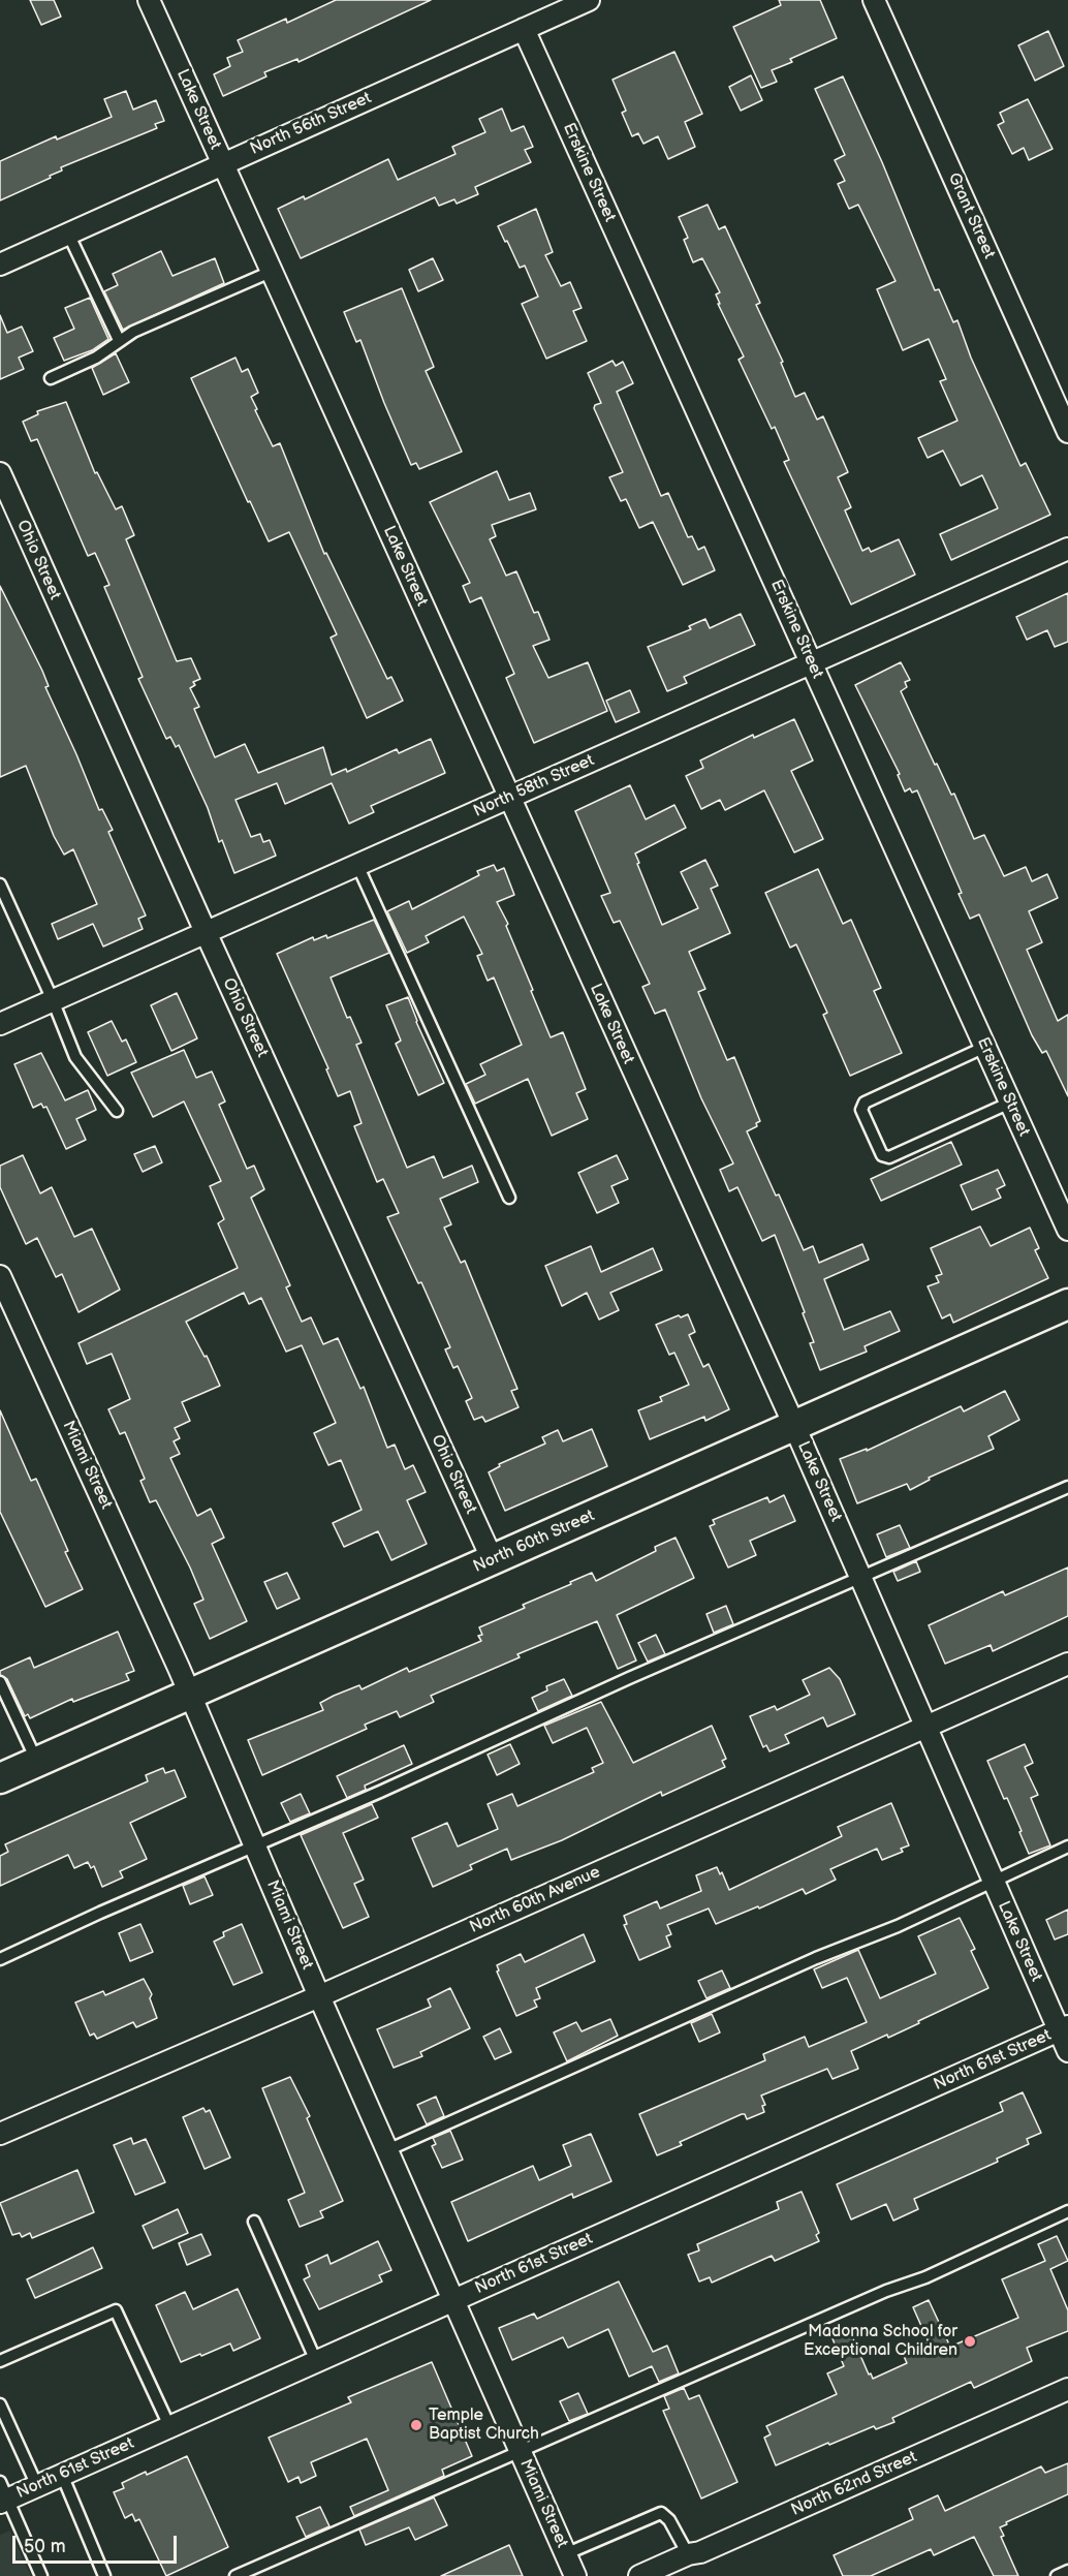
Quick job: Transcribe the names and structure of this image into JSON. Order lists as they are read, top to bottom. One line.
{"streets":{"street":["Lake Street","North 56th Street","Erskine Street","Grant Street","Ohio Street","North 58th Street","Miami Street","North 60th Street","North 60th Avenue","North 61st Street","North 62nd Street"]},"crossings":[["Lake Street","North 56th Street"],["Lake Street","North 58th Street"],["Lake Street","North 60th Street"],["Lake Street","North 60th Avenue"],["Lake Street","North 61st Street"],["North 56th Street","Erskine Street"],["Erskine Street","North 58th Street"],["Ohio Street","North 58th Street"],["Ohio Street","North 60th Street"],["Miami Street","North 60th Street"],["Miami Street","North 60th Avenue"],["Miami Street","North 61st Street"]],"places":["Madonna School for Exceptional Children","Temple Baptist Church"],"scale_bar":"50 m"}
